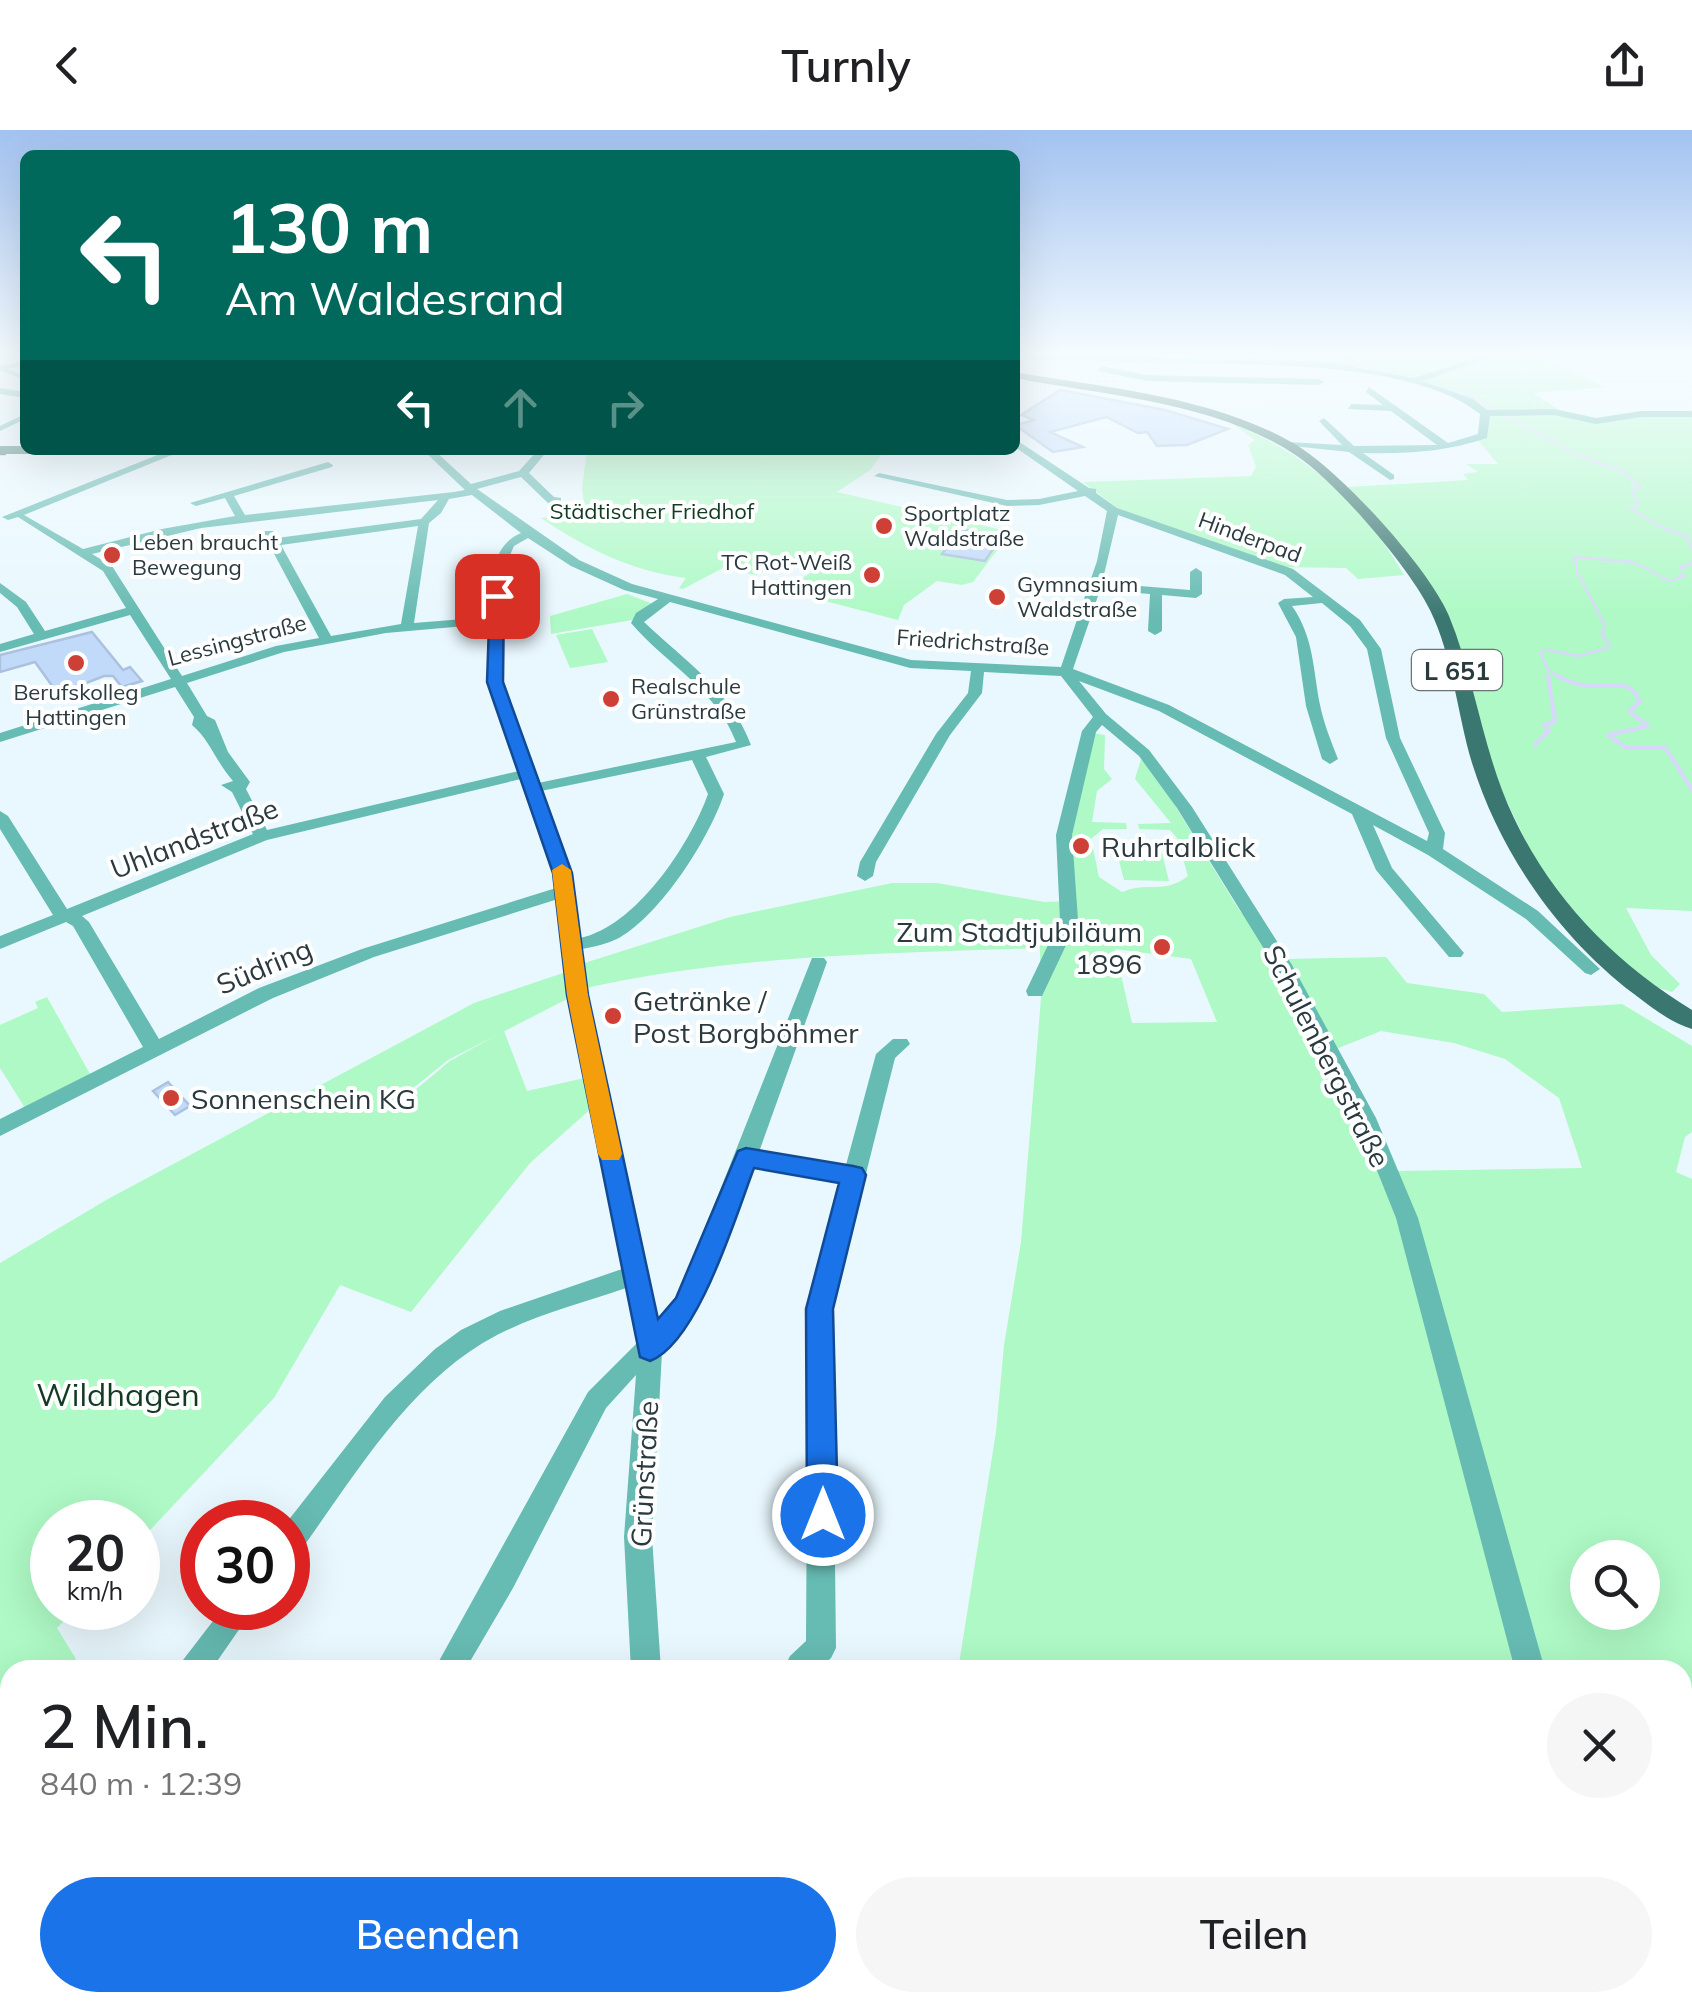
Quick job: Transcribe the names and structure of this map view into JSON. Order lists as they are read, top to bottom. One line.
{"streets":{"main road":["L 651"],"street":["Hinderpad","Lessingstraße","Friedrichstraße","Uhlandstraße","Südring","Schulenbergstraße","Grünstraße"]},"crossings":[["Hinderpad","Friedrichstraße"],["Lessingstraße","Grünstraße"],["Friedrichstraße","Uhlandstraße"],["Friedrichstraße","Schulenbergstraße"],["Friedrichstraße","Grünstraße"],["Uhlandstraße","Grünstraße"],["Südring","Grünstraße"]],"parks":["Städtischer Friedhof","Wildhagen"],"places":["Sportplatz Waldstraße","Leben braucht Bewegung","TC Rot-Weiß Hattingen","Gymnasium Waldstraße","Berufskolleg Hattingen","Realschule Grünstraße","Ruhrtalblick","Zum Stadtjubiläum 1896","Getränke / Post Borgböhmer","Sonnenschein KG"],"page":{"header":"Turnly","turn":["130 m","Am Waldesrand"],"speed":"20 km/h","limit":"30","heading":["2 Min.","840 m · 12:39"],"buttons":["Beenden","Teilen"]}}
